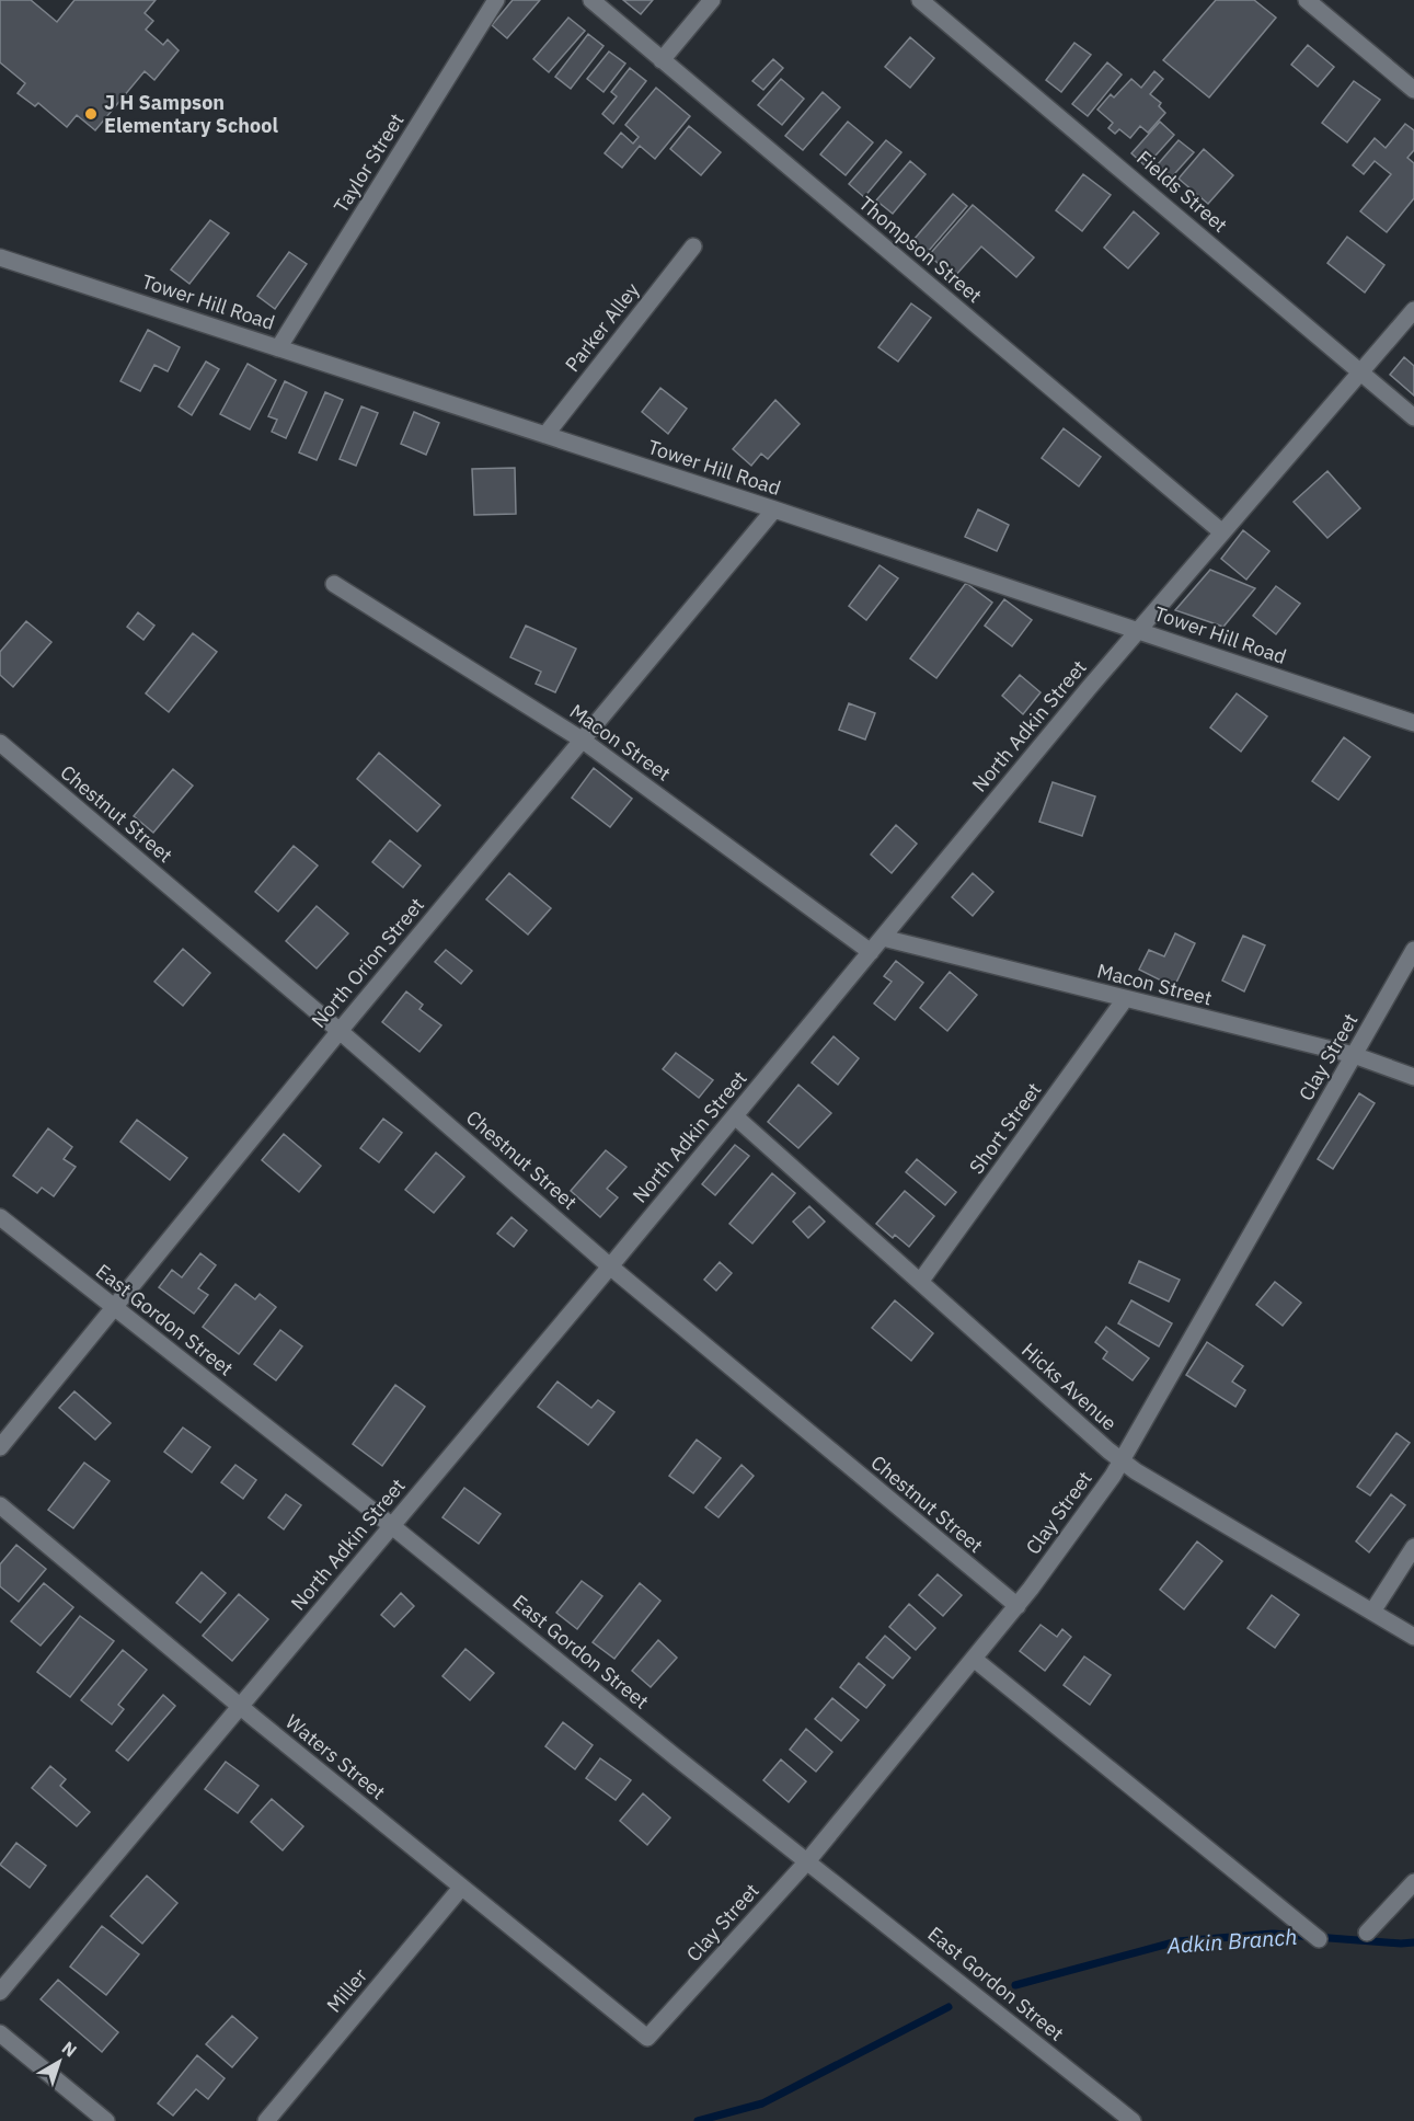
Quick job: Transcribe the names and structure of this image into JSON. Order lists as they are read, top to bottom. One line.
{"streets":{"street":["Taylor Street","Fields Street","Thompson Street","Tower Hill Road","Parker Alley","North Adkin Street","Macon Street","Chestnut Street","North Orion Street","Clay Street","Short Street","East Gordon Street","Hicks Avenue","Waters Street","Miller"]},"crossings":[["Taylor Street","Tower Hill Road"],["Fields Street","North Adkin Street"],["Thompson Street","North Adkin Street"],["Tower Hill Road","Parker Alley"],["Tower Hill Road","North Adkin Street"],["Tower Hill Road","North Orion Street"],["North Adkin Street","Macon Street"],["North Adkin Street","Chestnut Street"],["North Adkin Street","East Gordon Street"],["North Adkin Street","Hicks Avenue"],["North Adkin Street","Waters Street"],["Macon Street","North Orion Street"],["Macon Street","Clay Street"],["Macon Street","Short Street"],["Chestnut Street","North Orion Street"],["Chestnut Street","Clay Street"],["North Orion Street","East Gordon Street"],["Clay Street","East Gordon Street"],["Clay Street","Hicks Avenue"],["Clay Street","Waters Street"],["Short Street","Hicks Avenue"],["Waters Street","Miller"]],"water":["Adkin Branch"],"places":["J H Sampson Elementary School"],"north":"top right"}
